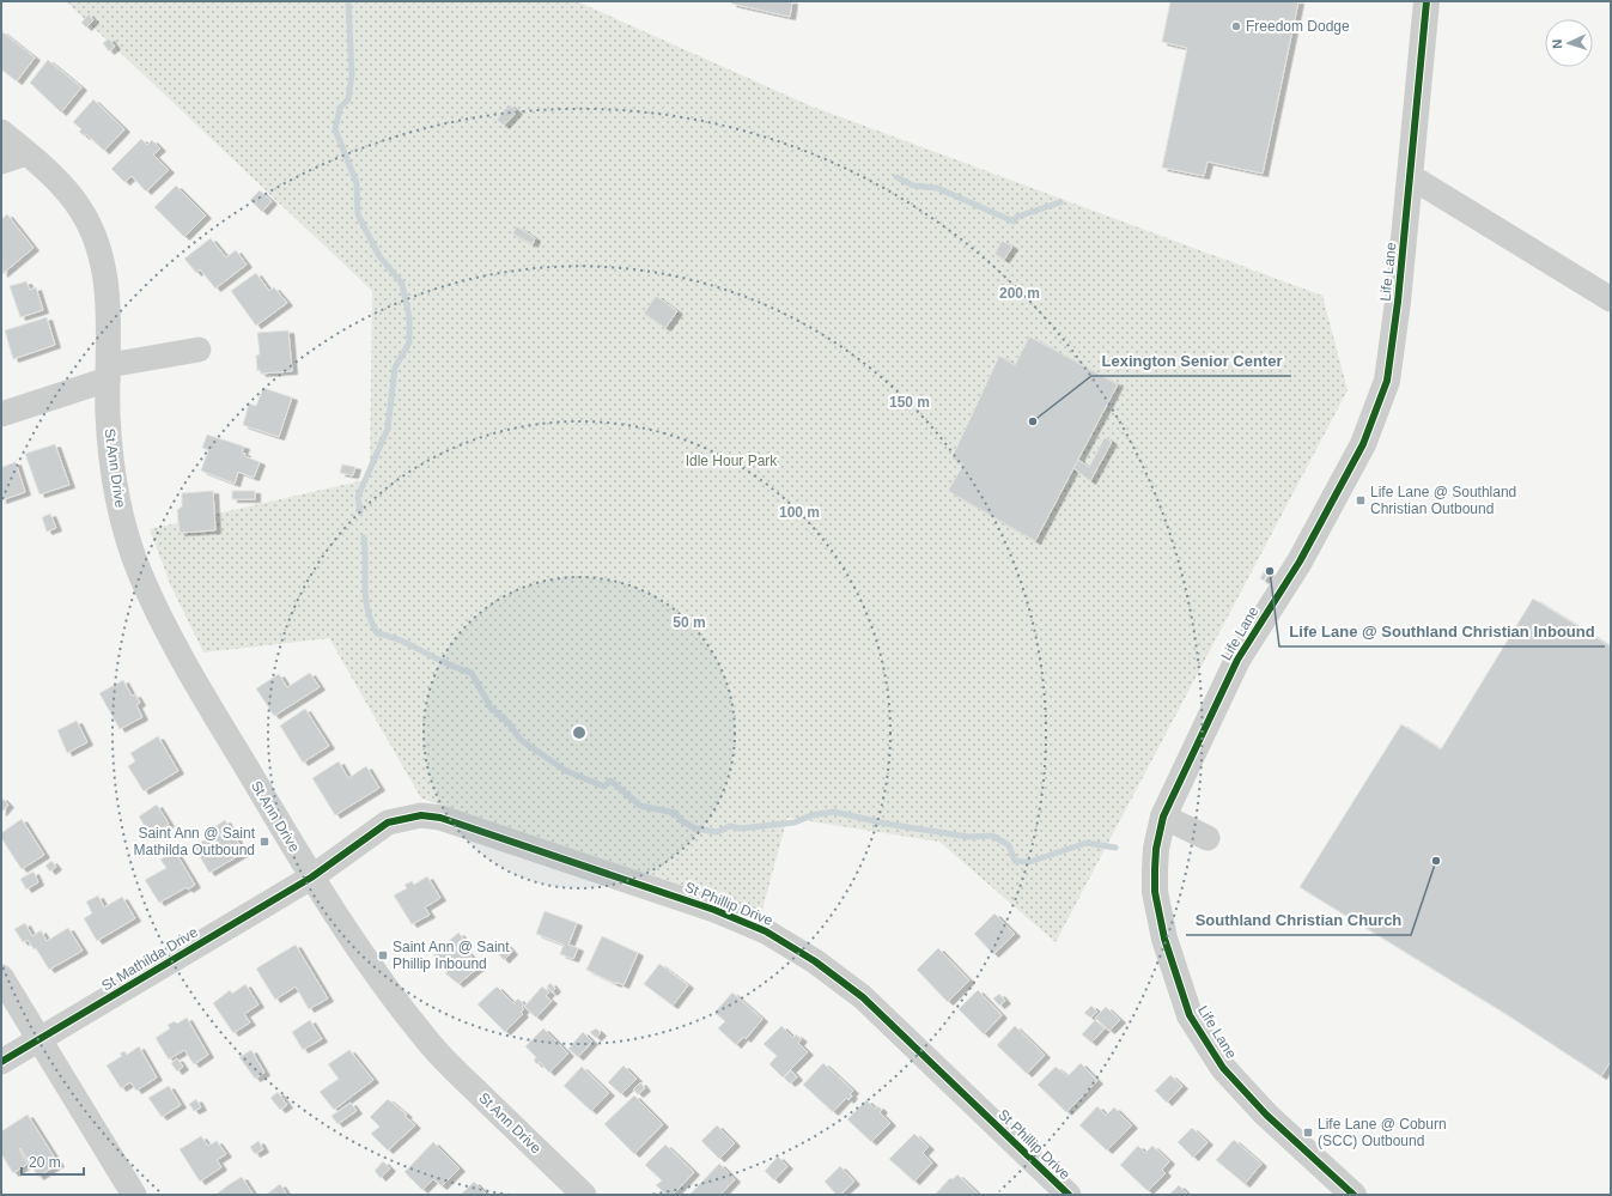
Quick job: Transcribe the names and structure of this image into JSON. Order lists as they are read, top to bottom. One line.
{"streets":{"street":["Life Lane","St Ann Drive","St Phillip Drive","St Mathilda Drive"]},"crossings":[["St Ann Drive","St Phillip Drive"],["St Ann Drive","St Mathilda Drive"],["St Phillip Drive","St Mathilda Drive"]],"parks":["Idle Hour Park"],"places":{"other":["Freedom Dodge","Lexington Senior Center","Life Lane @ Southland Christian Inbound","Southland Christian Church"],"transit":["Life Lane @ Southland Christian Outbound","Saint Ann @ Saint Mathilda Outbound","Saint Ann @ Saint Phillip Inbound","Life Lane @ Coburn (SCC) Outbound"]},"scale_bar":"20 m","north":"left","rings":["200 m","150 m","100 m","50 m"]}
